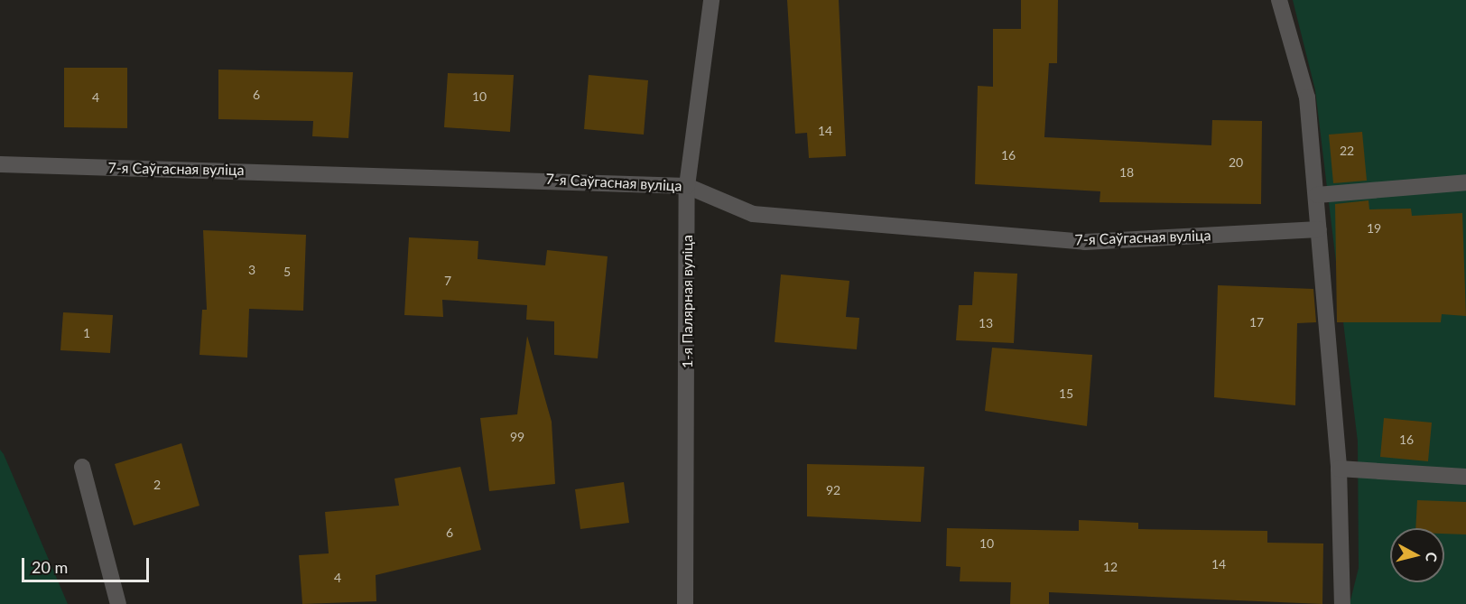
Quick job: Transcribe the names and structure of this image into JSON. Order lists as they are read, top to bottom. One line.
{"streets":{"street":["7-я Саўгасная вуліца","1-я Палярная вуліца"]},"crossings":[["7-я Саўгасная вуліца","1-я Палярная вуліца"]],"house_numbers":["6","10","4","14","22","16","20","18","19","3","5","7","17","13","1","15","99","16","2","92","6","10","14","12","4"],"scale_bar":"20 m","north":"right"}
